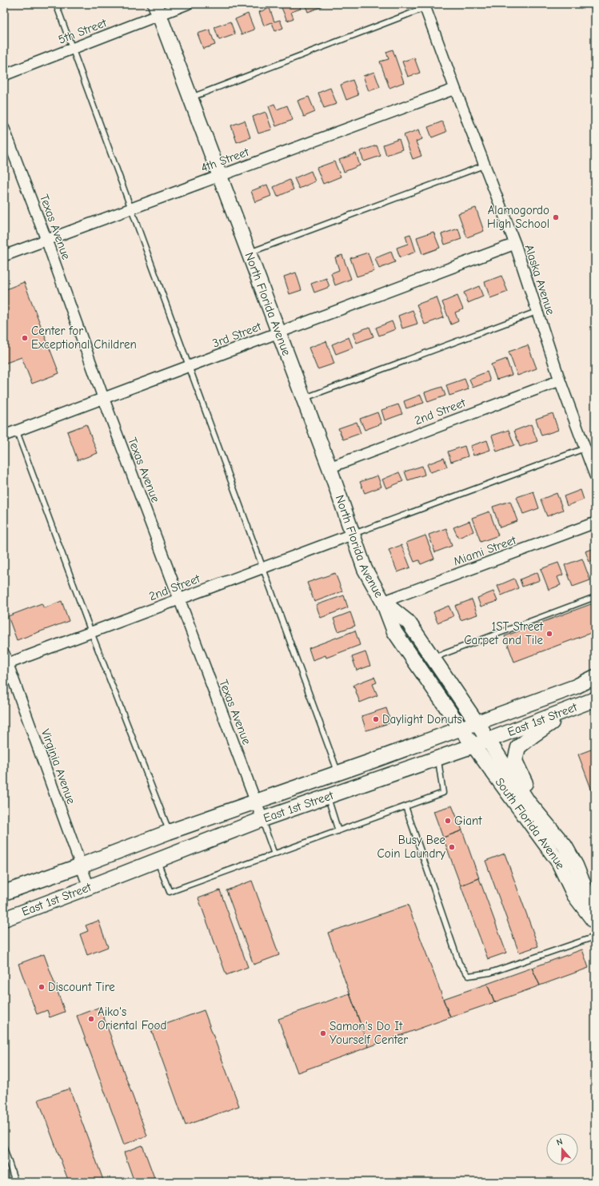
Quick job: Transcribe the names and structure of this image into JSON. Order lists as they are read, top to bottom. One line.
{"streets":{"main road":["North Florida Avenue","East 1st Street","South Florida Avenue"],"street":["5th Street","4th Street","Texas Avenue","Alaska Avenue","3rd Street","2nd Street","Miami Street","Virginia Avenue"]},"crossings":[["5th Street","North Florida Avenue"],["4th Street","Texas Avenue"],["4th Street","Alaska Avenue"],["4th Street","North Florida Avenue"],["Texas Avenue","3rd Street"],["Texas Avenue","2nd Street"],["Texas Avenue","East 1st Street"],["Alaska Avenue","3rd Street"],["Alaska Avenue","2nd Street"],["North Florida Avenue","3rd Street"],["North Florida Avenue","2nd Street"],["North Florida Avenue","Miami Street"],["North Florida Avenue","East 1st Street"],["North Florida Avenue","South Florida Avenue"],["2nd Street","Virginia Avenue"],["East 1st Street","Virginia Avenue"],["East 1st Street","South Florida Avenue"]],"places":["Alamogordo High School","Center for Exceptional Children","1ST Street Carpet and Tile","Daylight Donuts","Giant","Busy Bee Coin Laundry","Discount Tire","Aiko's Oriental Food","Samon's Do It Yourself Center"],"north":"top"}
